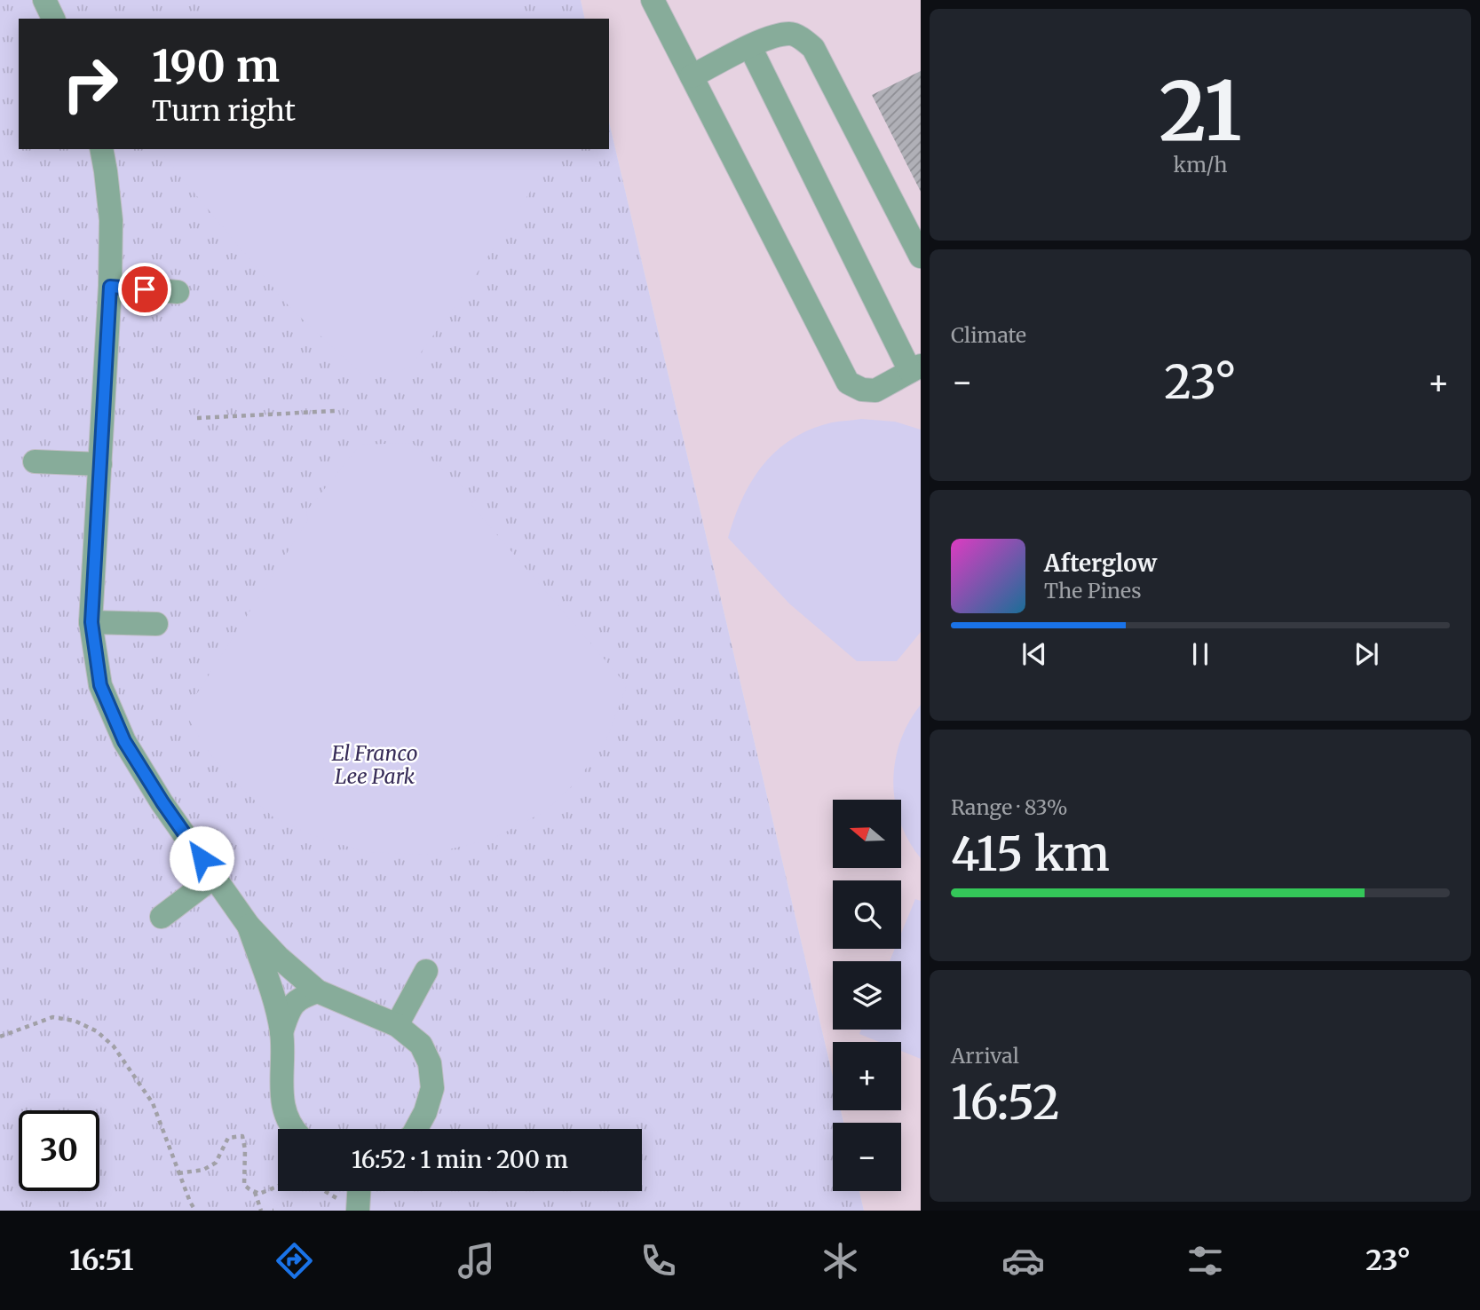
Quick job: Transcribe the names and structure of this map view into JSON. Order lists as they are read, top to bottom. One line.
{"parks":["El Franco Lee Park"],"north":"left","page":{"tile":[["21","km/h"],"Climate",["Range · 83%","415 km"],["Arrival","16:52"]],"turn":["190 m","Turn right"],"heat":["−","23°","+"],"song":["Afterglow","The Pines"],"map_buttons":["+","−"],"limit":"30","trip":"16:52 · 1 min · 200 m","tabs":["16:51","23°"]}}
